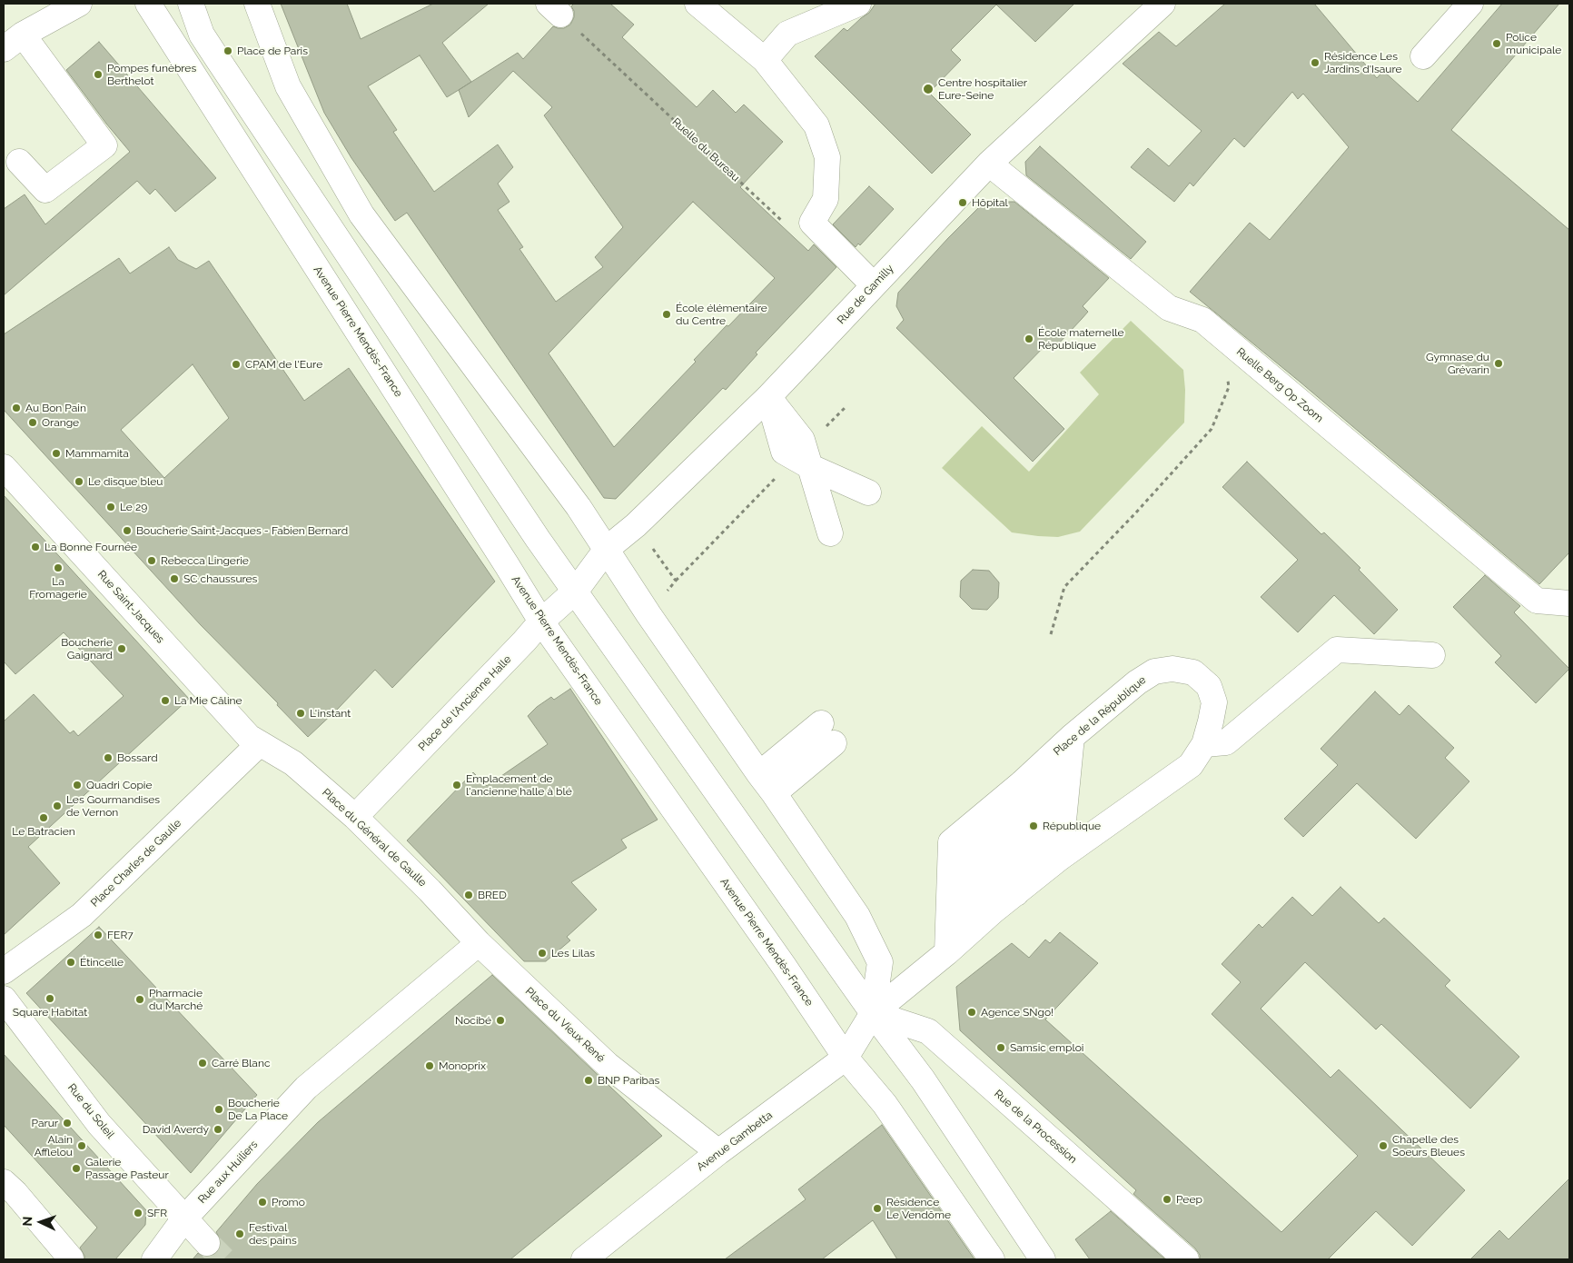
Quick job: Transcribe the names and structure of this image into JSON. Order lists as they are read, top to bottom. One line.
{"streets":{"street":["Rue de Gamilly","Avenue Pierre Mendès-France","Ruelle Berg Op Zoom","Rue Saint-Jacques","Place de l'Ancienne Halle","Place de la République","Place du Général de Gaulle","Place Charles de Gaulle","Place du Vieux René","Rue du Soleil","Rue de la Procession","Avenue Gambetta","Rue aux Huiliers"],"path":["Ruelle du Bureau"]},"crossings":[["Rue de Gamilly","Ruelle Berg Op Zoom"],["Rue de Gamilly","Place de l'Ancienne Halle"],["Avenue Pierre Mendès-France","Place de l'Ancienne Halle"],["Avenue Pierre Mendès-France","Avenue Gambetta"],["Rue Saint-Jacques","Place du Général de Gaulle"],["Rue Saint-Jacques","Place Charles de Gaulle"],["Place de l'Ancienne Halle","Place du Général de Gaulle"],["Place de la République","Rue de la Procession"],["Place de la République","Avenue Gambetta"],["Place du Général de Gaulle","Place Charles de Gaulle"],["Place du Général de Gaulle","Place du Vieux René"],["Place du Général de Gaulle","Rue aux Huiliers"],["Place du Vieux René","Avenue Gambetta"],["Place du Vieux René","Rue aux Huiliers"],["Rue du Soleil","Rue aux Huiliers"],["Rue de la Procession","Avenue Gambetta"]],"places":["Police municipale","Place de Paris","Résidence Les Jardins d'Isaure","Pompes funèbres Berthelot","Centre hospitalier Eure-Seine","Hôpital","École élémentaire du Centre","École maternelle République","Gymnase du Grévarin","CPAM de l'Eure","Au Bon Pain","Orange","Mammamita","Le disque bleu","Le 29","Boucherie Saint-Jacques - Fabien Bernard","La Bonne Fournée","Rebecca Lingerie","La Fromagerie","SC chaussures","Boucherie Gaignard","La Mie Câline","L'instant","Bossard","Quadri Copie","Emplacement de l'ancienne halle à blé","Les Gourmandises de Vernon","Le Batracien","République","BRED","FER7","Les Lilas","Étincelle","Square Habitat","Pharmacie du Marché","Agence SNgo!","Nocibé","Samsic emploi","Carré Blanc","Monoprix","BNP Paribas","Boucherie De La Place","Parur","David Averdy","Alain Afflelou","Chapelle des Soeurs Bleues","Galerie Passage Pasteur","Peep","Promo","Résidence Le Vendôme","SFR","Festival des pains"],"north":"left"}
